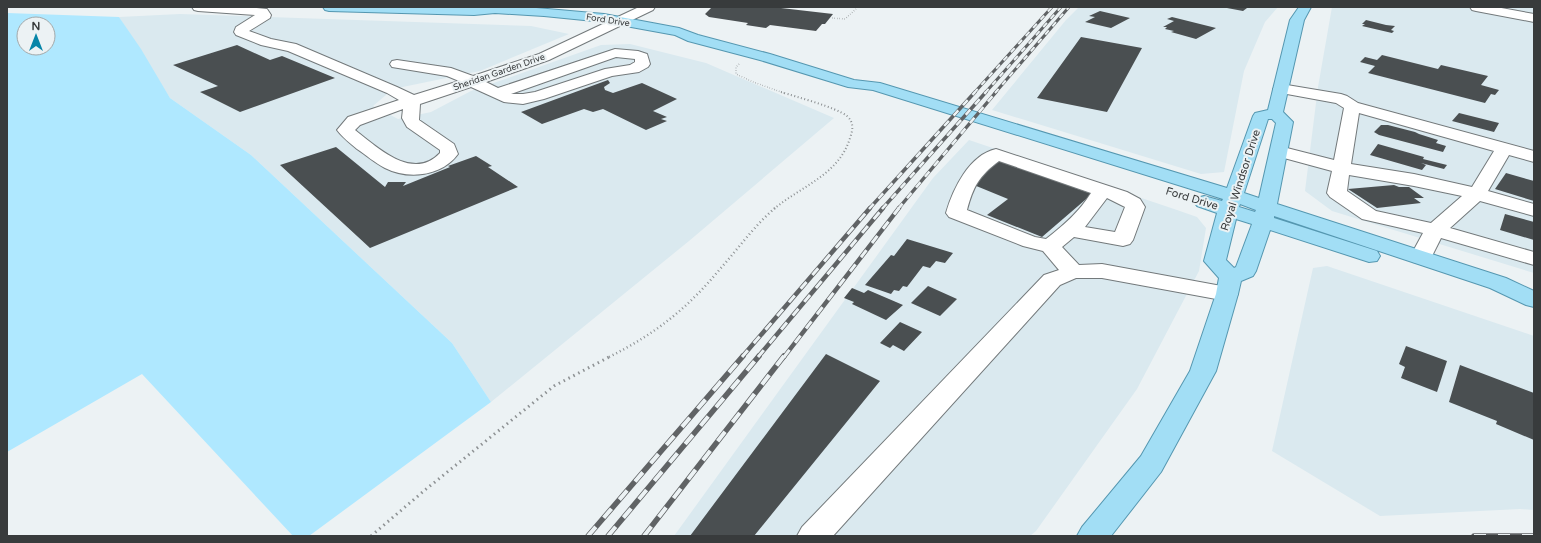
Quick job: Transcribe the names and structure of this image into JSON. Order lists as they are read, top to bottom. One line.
{"streets":{"main road":["Ford Drive","Royal Windsor Drive"],"street":["Sheridan Garden Drive"]},"crossings":[["Ford Drive","Sheridan Garden Drive"],["Ford Drive","Royal Windsor Drive"]],"north":"top"}
